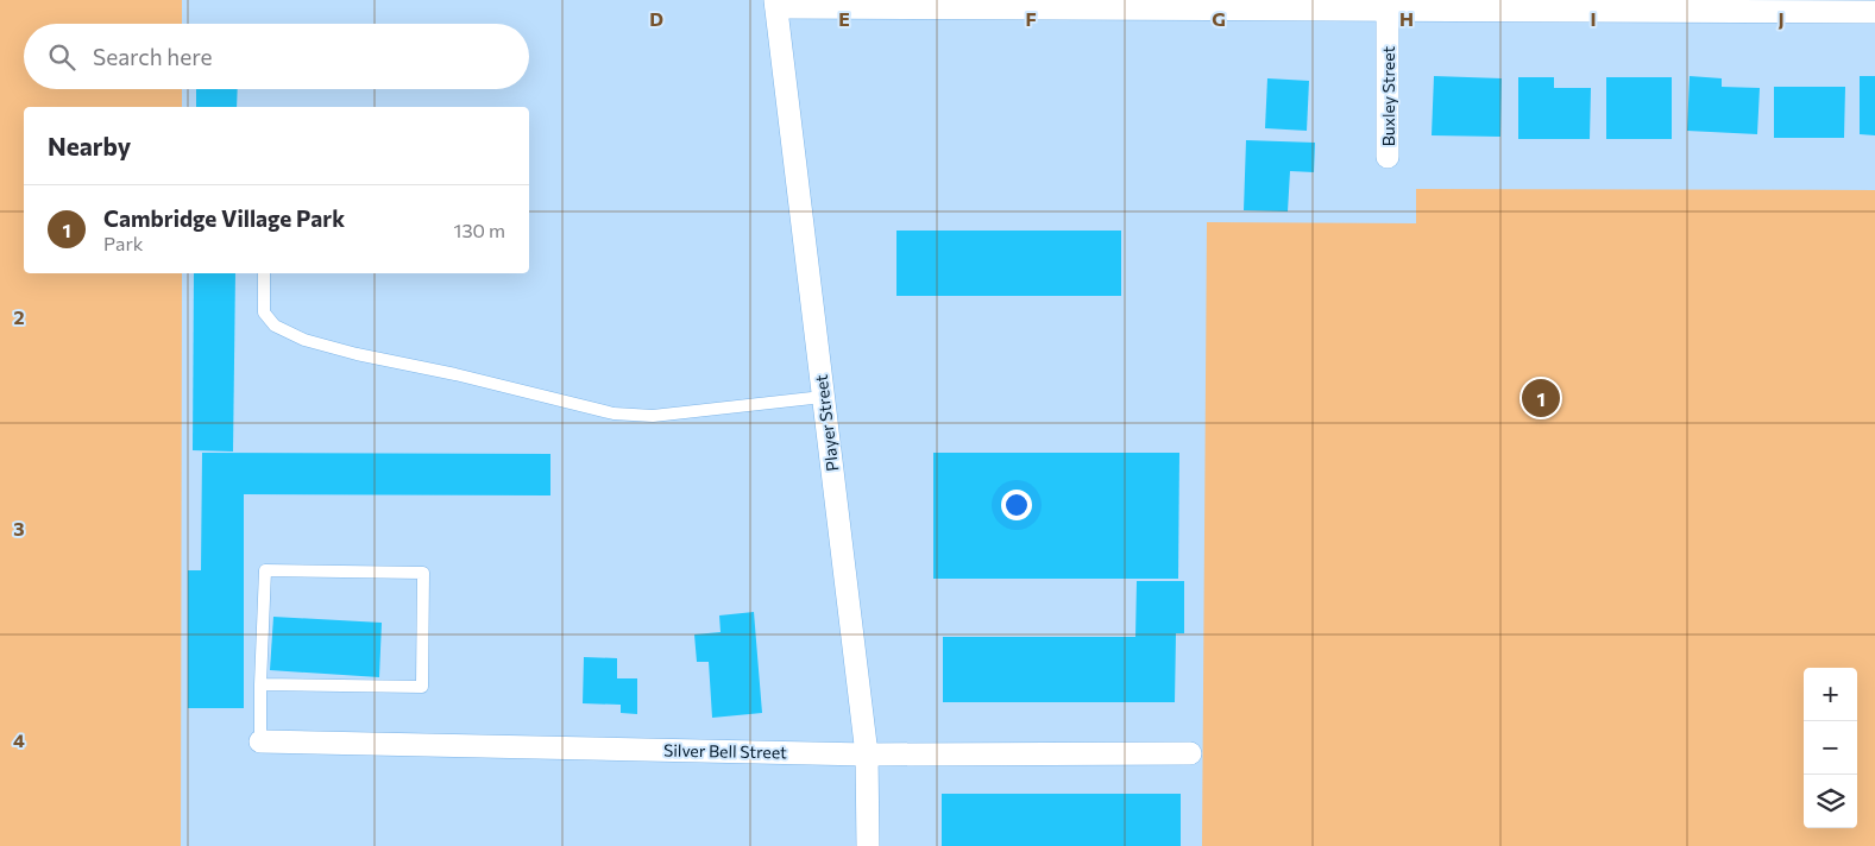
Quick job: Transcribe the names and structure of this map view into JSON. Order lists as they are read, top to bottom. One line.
{"streets":{"street":["Buxley Street","Player Street","Silver Bell Street"]},"crossings":[["Player Street","Silver Bell Street"]],"page":{"search":"Search here","heading":"Nearby","list":[{"mark":"1","name":"Cambridge Village Park","note":"Park","value":"130 m"}],"pins":"1","map_buttons":["+","−"]},"grid":{"columns":["D","E","F","G","H","I","J"],"rows":["2","3","4"]}}
